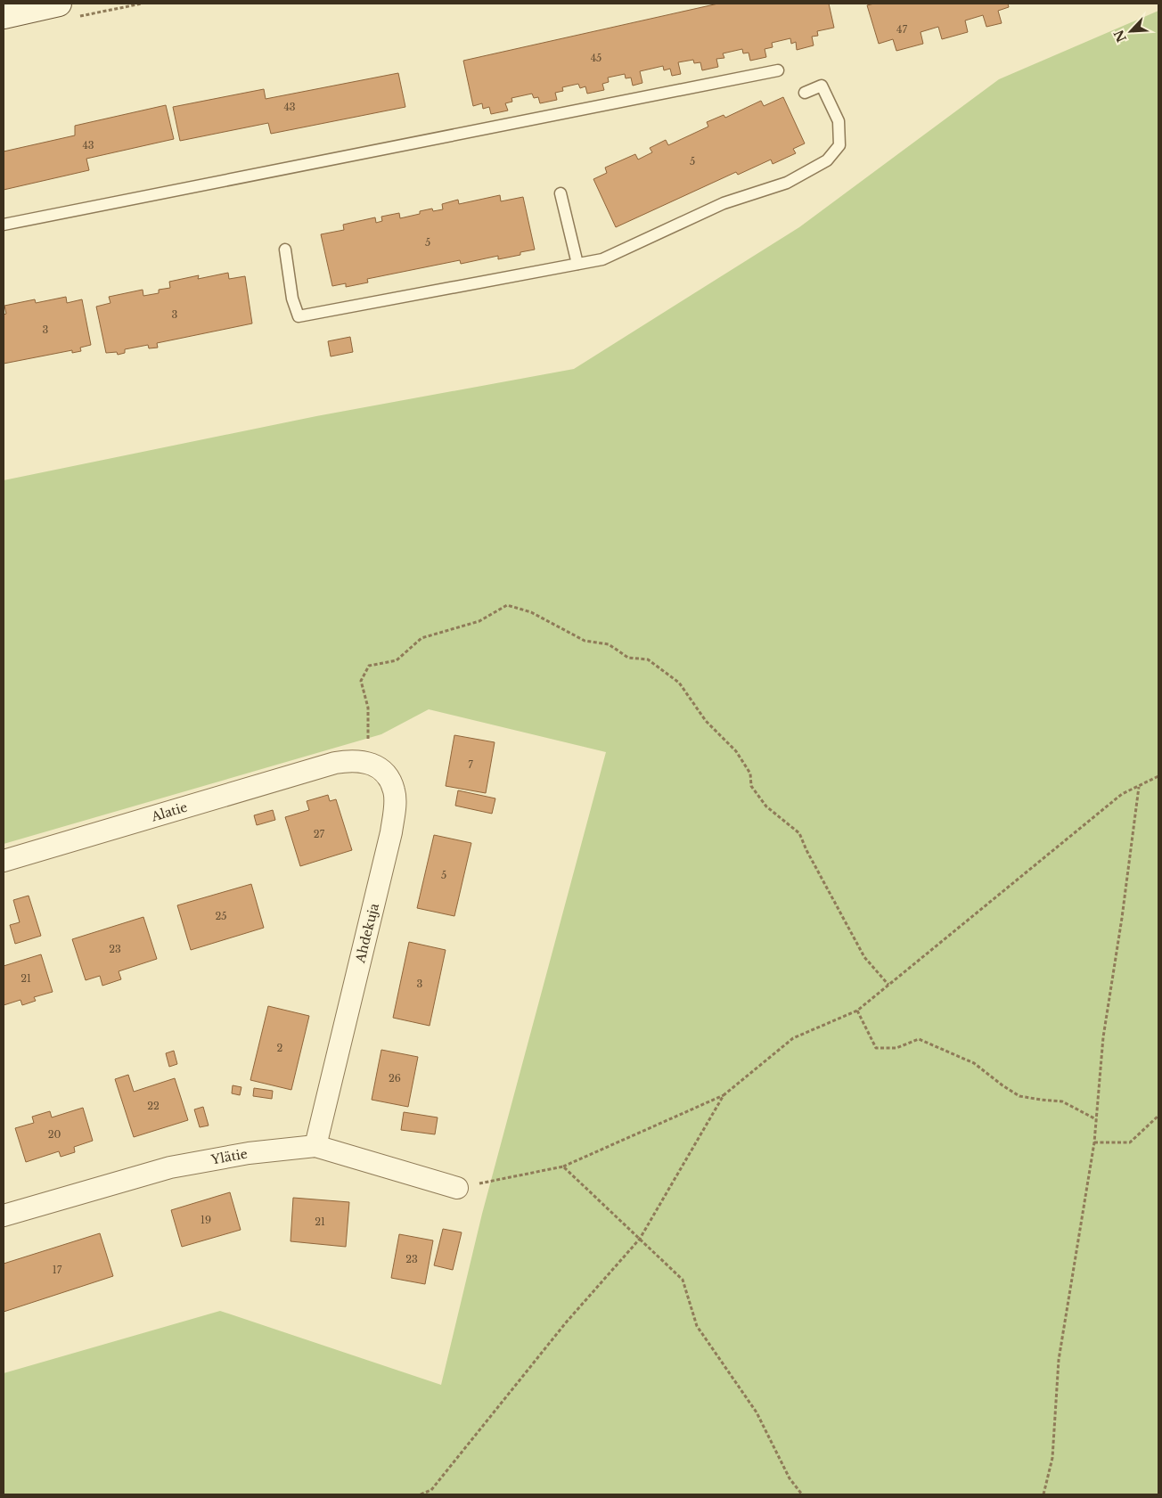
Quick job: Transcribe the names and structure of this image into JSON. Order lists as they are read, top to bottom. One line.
{"streets":{"street":["Alatie","Ahdekuja","Ylätie"]},"crossings":[["Alatie","Ahdekuja"],["Ahdekuja","Ylätie"]],"house_numbers":["47","45","43","43","5","5","3","3","7","27","5","25","23","21","3","2","26","22","20","19","21","23","17"],"north":"bottom left"}
